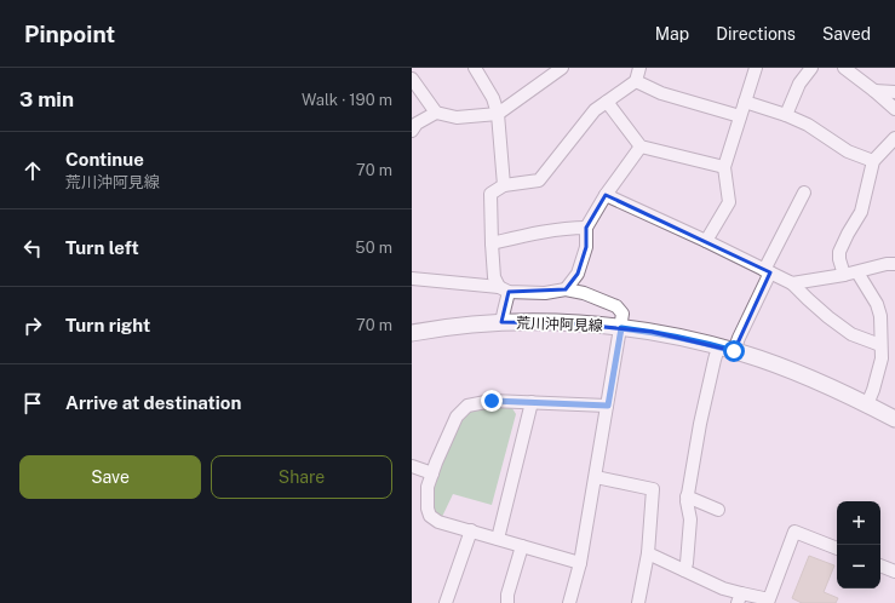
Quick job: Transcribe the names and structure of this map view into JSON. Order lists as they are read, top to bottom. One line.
{"streets":{"main road":["荒川沖阿見線"]},"page":{"header":"Pinpoint","nav":["Map","Directions","Saved"],"heading":["3 min","Walk · 190 m"],"list":[["Continue","荒川沖阿見線","70 m"],["Turn left","50 m"],["Turn right","70 m"],"Arrive at destination"],"buttons":["Save","Share"],"map_buttons":["+","−"]}}
